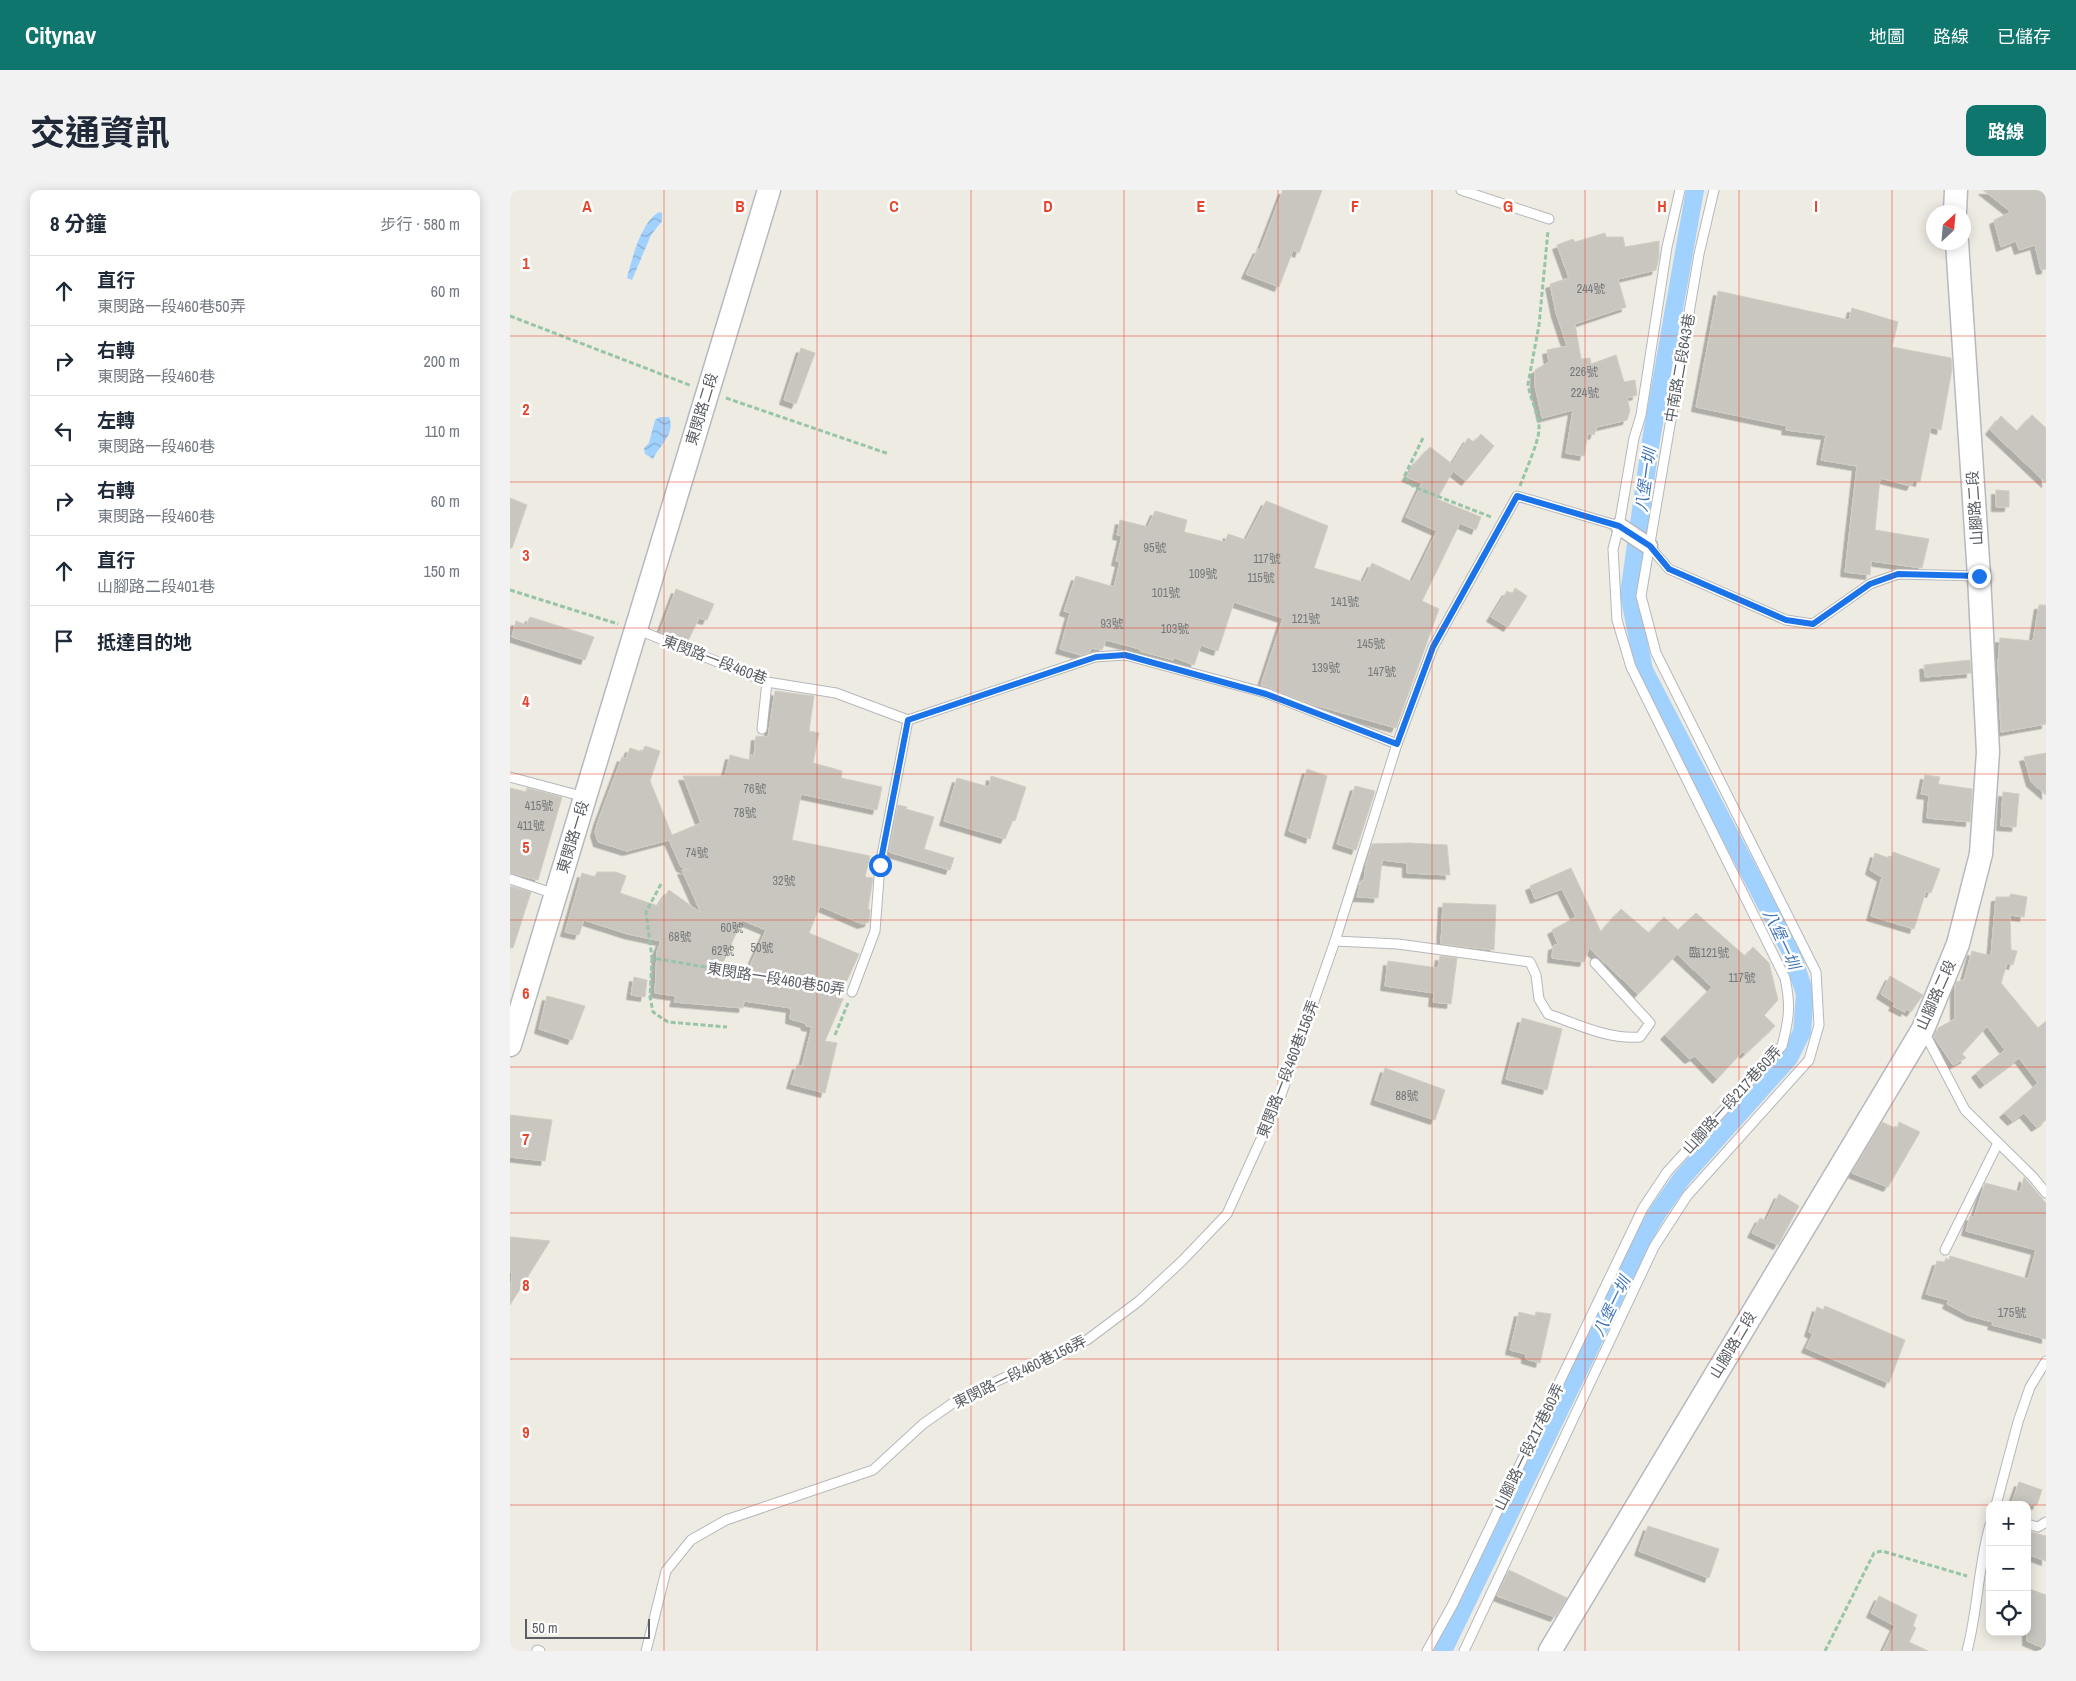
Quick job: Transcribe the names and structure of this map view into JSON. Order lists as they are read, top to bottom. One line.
{"streets":{"main road":["東閔路二段","山腳路二段","東閔路一段"],"lane":["中南路二段643巷","東閔路一段460巷","東閔路一段460巷50弄","東閔路一段460巷156弄","山腳路一段217巷60弄"]},"crossings":[["東閔路二段","東閔路一段460巷"],["東閔路二段","東閔路一段"],["東閔路一段460巷","東閔路一段"],["東閔路一段460巷","東閔路一段460巷50弄"]],"water":["八堡一圳"],"house_numbers":["244號","226號","224號","95號","117號","109號","115號","101號","141號","121號","93號","103號","145號","139號","147號","76號","415號","78號","411號","74號","32號","60號","68號","50號","62號","臨121號","117號","88號","175號"],"scale_bar":"50 m","north":"top right","page":{"header":"Citynav","nav":["地圖","路線","已儲存"],"title":"交通資訊","buttons":"路線","heading":["8 分鐘","步行 · 580 m"],"list":[["直行","東閔路一段460巷50弄","60 m"],["右轉","東閔路一段460巷","200 m"],["左轉","東閔路一段460巷","110 m"],["右轉","東閔路一段460巷","60 m"],["直行","山腳路二段401巷","150 m"],"抵達目的地"],"map_buttons":["+","−"],"scale":"50 m"},"grid":{"columns":["A","B","C","D","E","F","G","H","I"],"rows":["1","2","3","4","5","6","7","8","9"]}}
